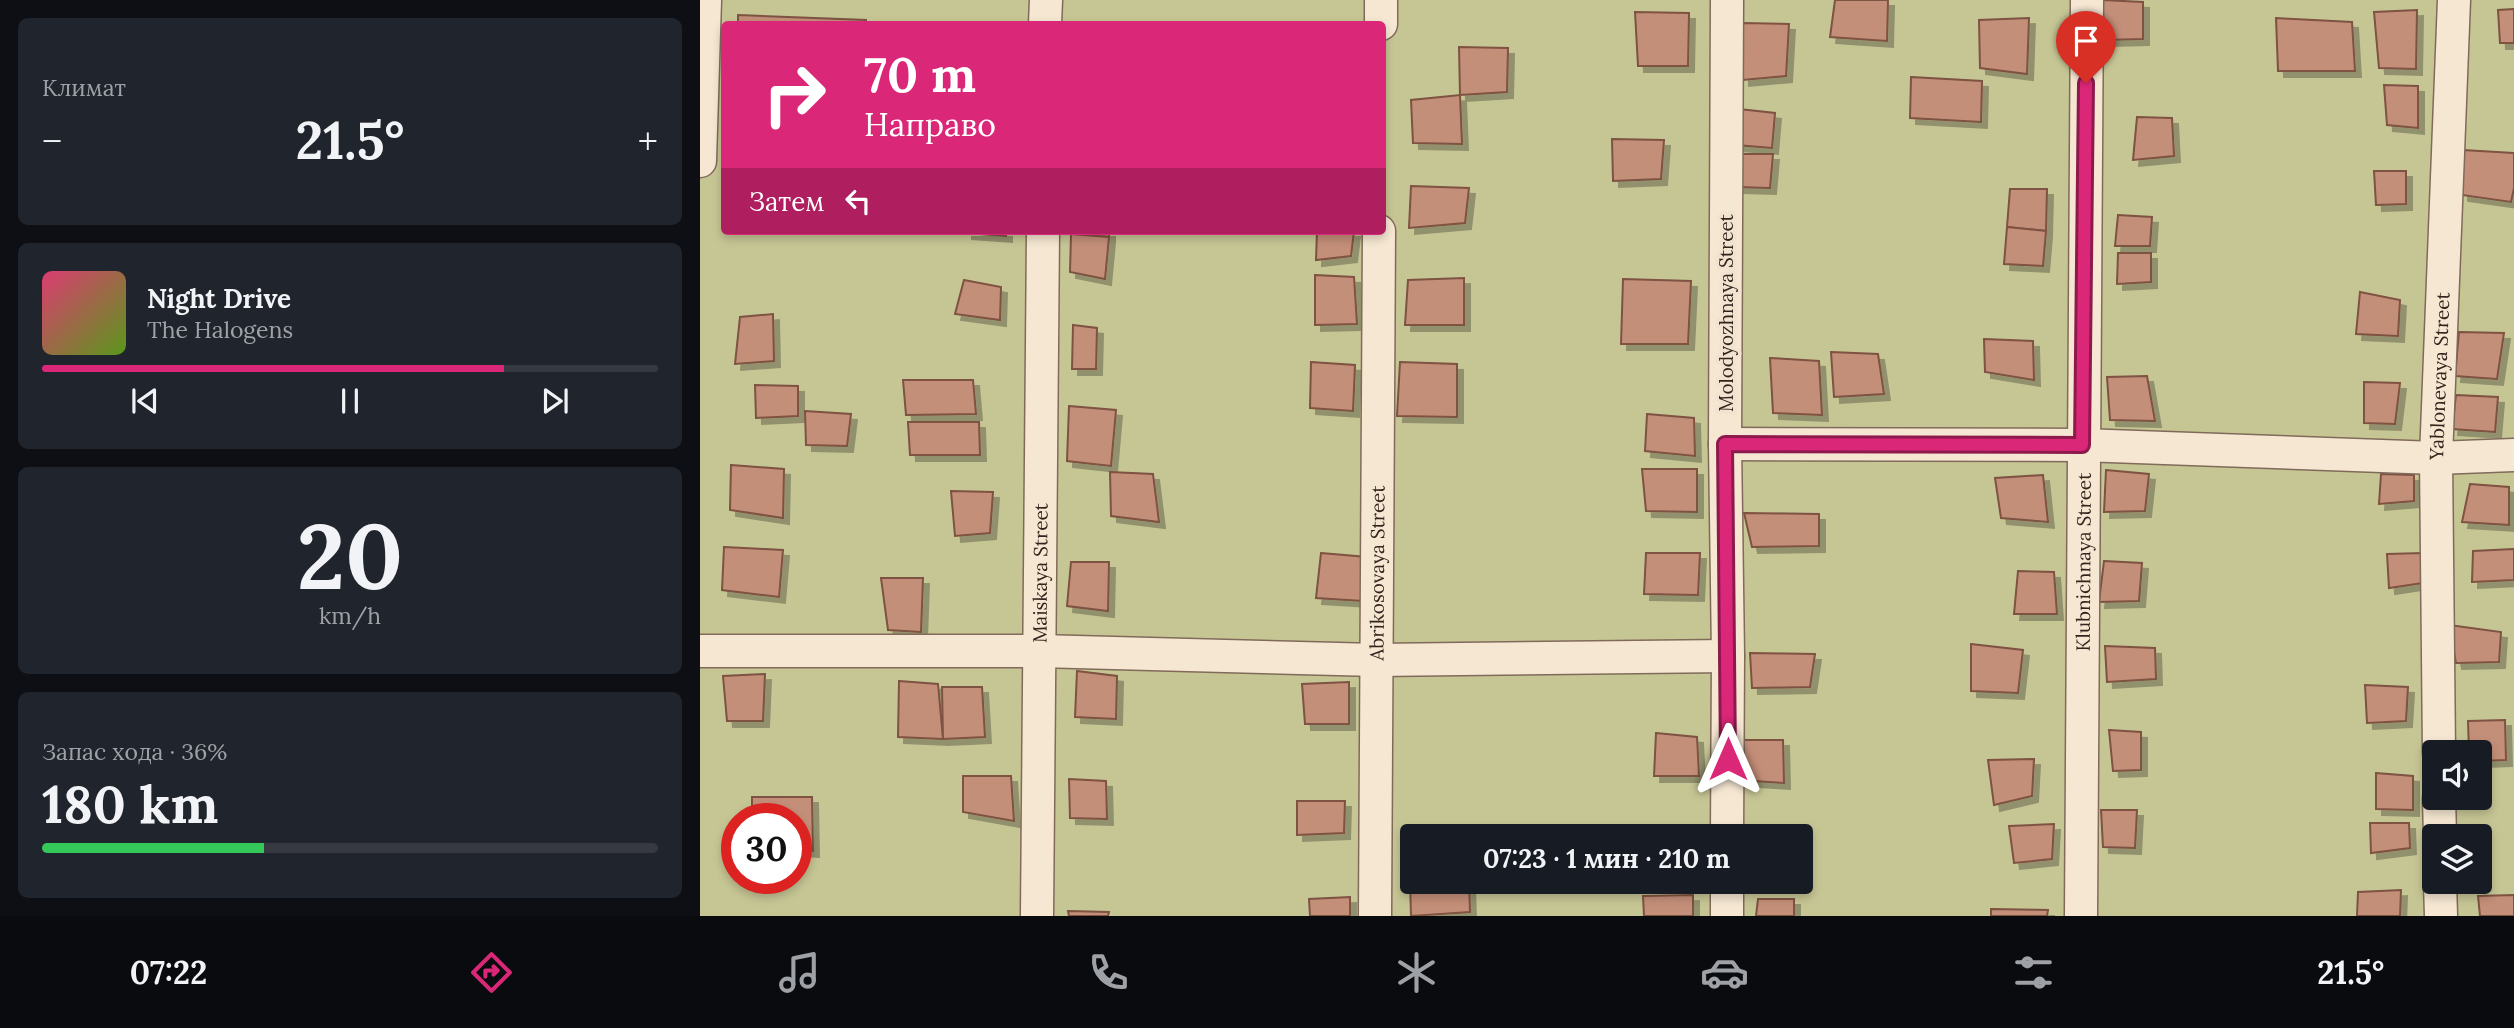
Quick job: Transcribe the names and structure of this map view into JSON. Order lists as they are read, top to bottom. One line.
{"streets":{"street":["Molodyozhnaya Street","Yablonevaya Street","Klubnichnaya Street","Maiskaya Street","Abrikosovaya Street"]},"page":{"tile":["Климат",["20","km/h"],["Запас хода · 36%","180 km"]],"turn":["70 m","Направо"],"heat":["−","21.5°","+"],"then":"Затем","song":["Night Drive","The Halogens"],"limit":"30","trip":"07:23 · 1 мин · 210 m","tabs":["07:22","21.5°"]}}
